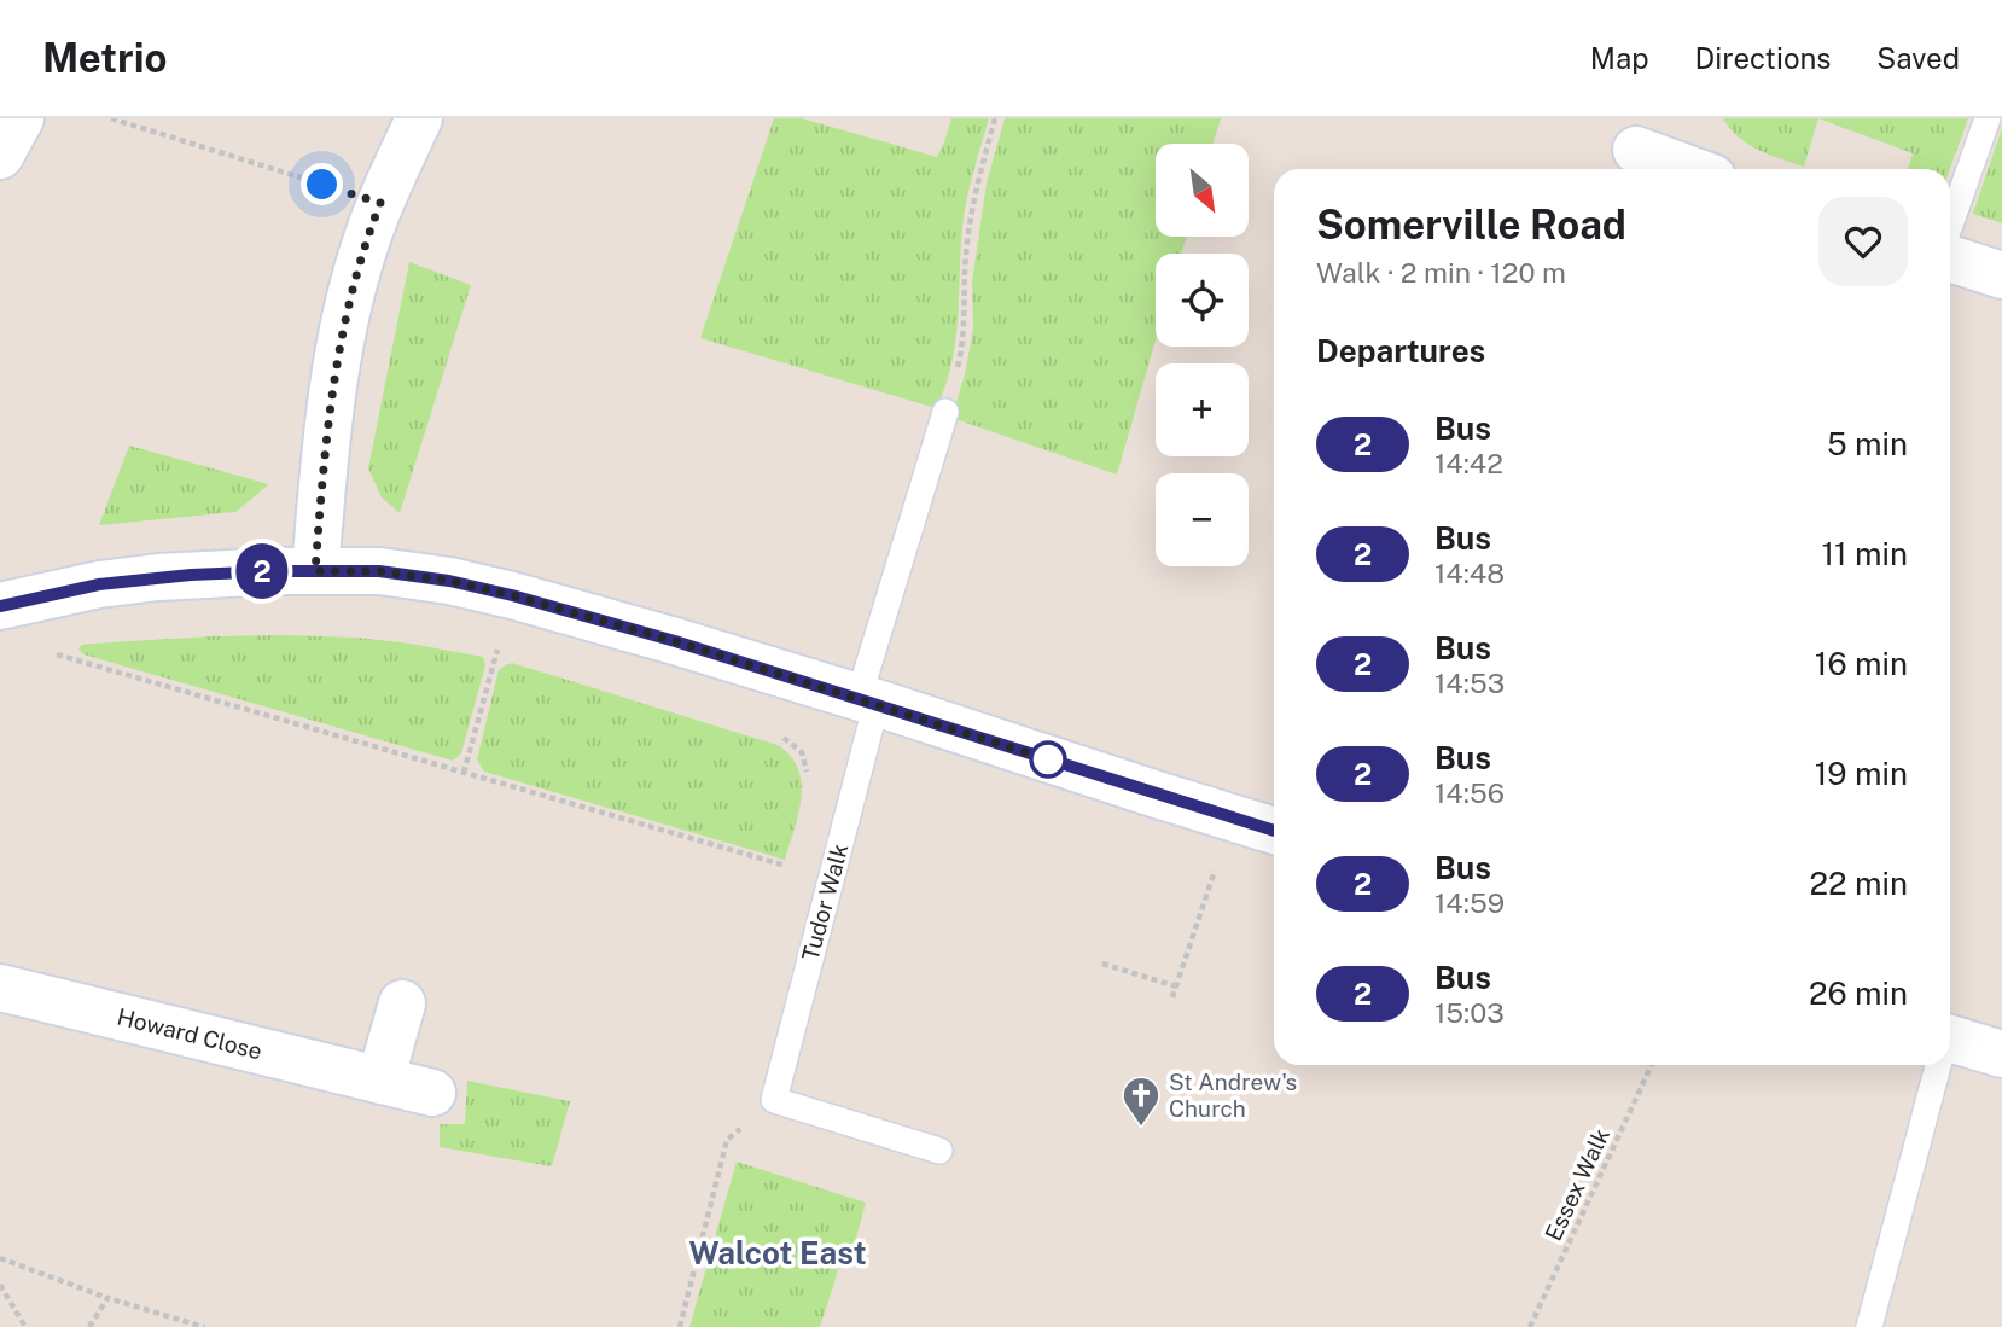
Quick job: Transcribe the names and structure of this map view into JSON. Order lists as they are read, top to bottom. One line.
{"streets":{"street":["Howard Close"],"lane":["Tudor Walk"],"path":["Essex Walk"]},"districts":["Walcot East"],"places":{"church":["St Andrew's Church"]},"lines":["bus line 2"],"north":"bottom right","page":{"header":"Metrio","nav":["Map","Directions","Saved"],"on_map":"2","map_buttons":["+","−"],"heading":[["Somerville Road","Walk · 2 min · 120 m"],"Departures"],"list":[{"mark":"2","name":"Bus","note":"14:42","value":"5 min"},{"mark":"2","name":"Bus","note":"14:48","value":"11 min"},{"mark":"2","name":"Bus","note":"14:53","value":"16 min"},{"mark":"2","name":"Bus","note":"14:56","value":"19 min"},{"mark":"2","name":"Bus","note":"14:59","value":"22 min"},{"mark":"2","name":"Bus","note":"15:03","value":"26 min"}]}}
